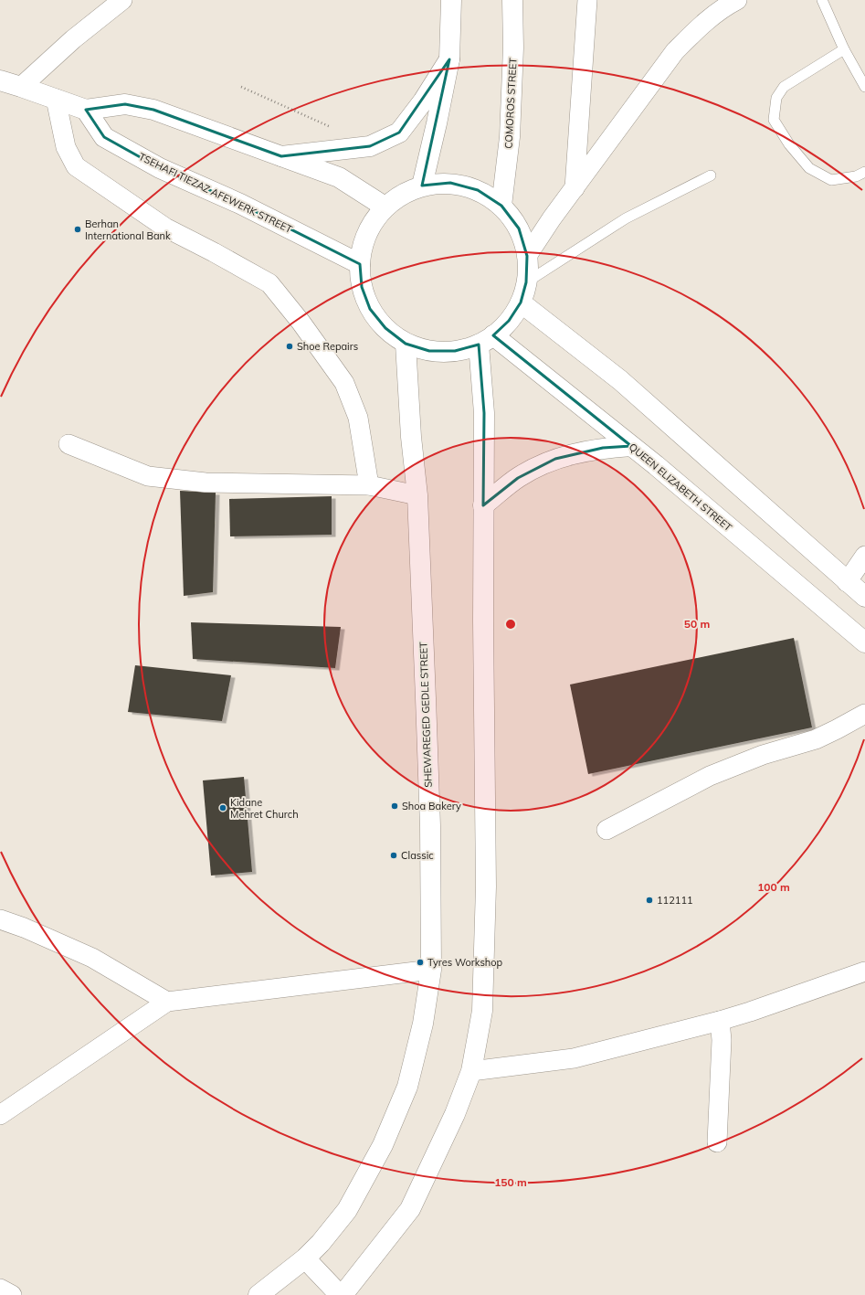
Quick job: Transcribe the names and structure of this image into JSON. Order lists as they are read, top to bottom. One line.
{"streets":{"main road":["COMOROS STREET","TSEHAFI TIEZAZ AFEWERK STREET","QUEEN ELIZABETH STREET","SHEWAREGED GEDLE STREET"]},"places":["Berhan International Bank","Shoe Repairs","Shoa Bakery","Kidane Mehret Church","Classic","112111","Tyres Workshop"],"rings":["50 m","100 m","150 m"]}
